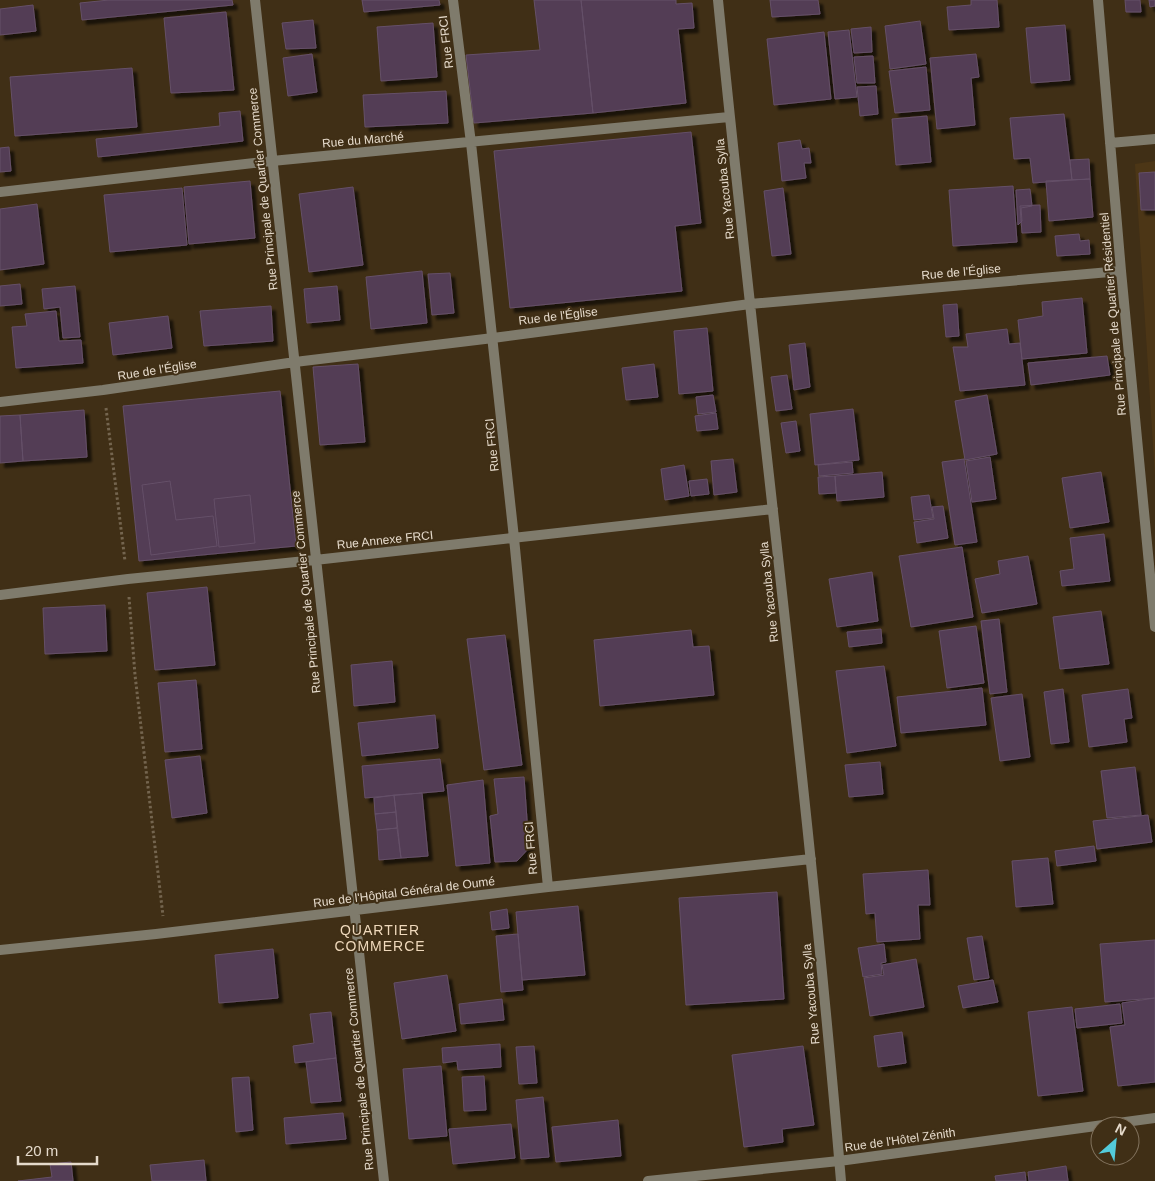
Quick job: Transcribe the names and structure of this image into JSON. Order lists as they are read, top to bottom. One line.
{"streets":{"street":["Rue FRCI","Rue du Marché","Rue Principale de Quartier Commerce","Rue Yacouba Sylla","Rue de l'Église","Rue Principale de Quartier Résidentiel","Rue Annexe FRCI","Rue de l'Hôpital Général de Oumé","Rue de l'Hôtel Zénith"]},"crossings":[["Rue FRCI","Rue du Marché"],["Rue FRCI","Rue de l'Église"],["Rue FRCI","Rue Annexe FRCI"],["Rue FRCI","Rue de l'Hôpital Général de Oumé"],["Rue du Marché","Rue Principale de Quartier Commerce"],["Rue du Marché","Rue Yacouba Sylla"],["Rue Principale de Quartier Commerce","Rue de l'Église"],["Rue Principale de Quartier Commerce","Rue Annexe FRCI"],["Rue Principale de Quartier Commerce","Rue de l'Hôpital Général de Oumé"],["Rue Yacouba Sylla","Rue de l'Église"],["Rue Yacouba Sylla","Rue Annexe FRCI"],["Rue Yacouba Sylla","Rue de l'Hôpital Général de Oumé"],["Rue Yacouba Sylla","Rue de l'Hôtel Zénith"],["Rue de l'Église","Rue Principale de Quartier Résidentiel"]],"districts":["QUARTIER COMMERCE"],"scale_bar":"20 m","north":"top right"}
